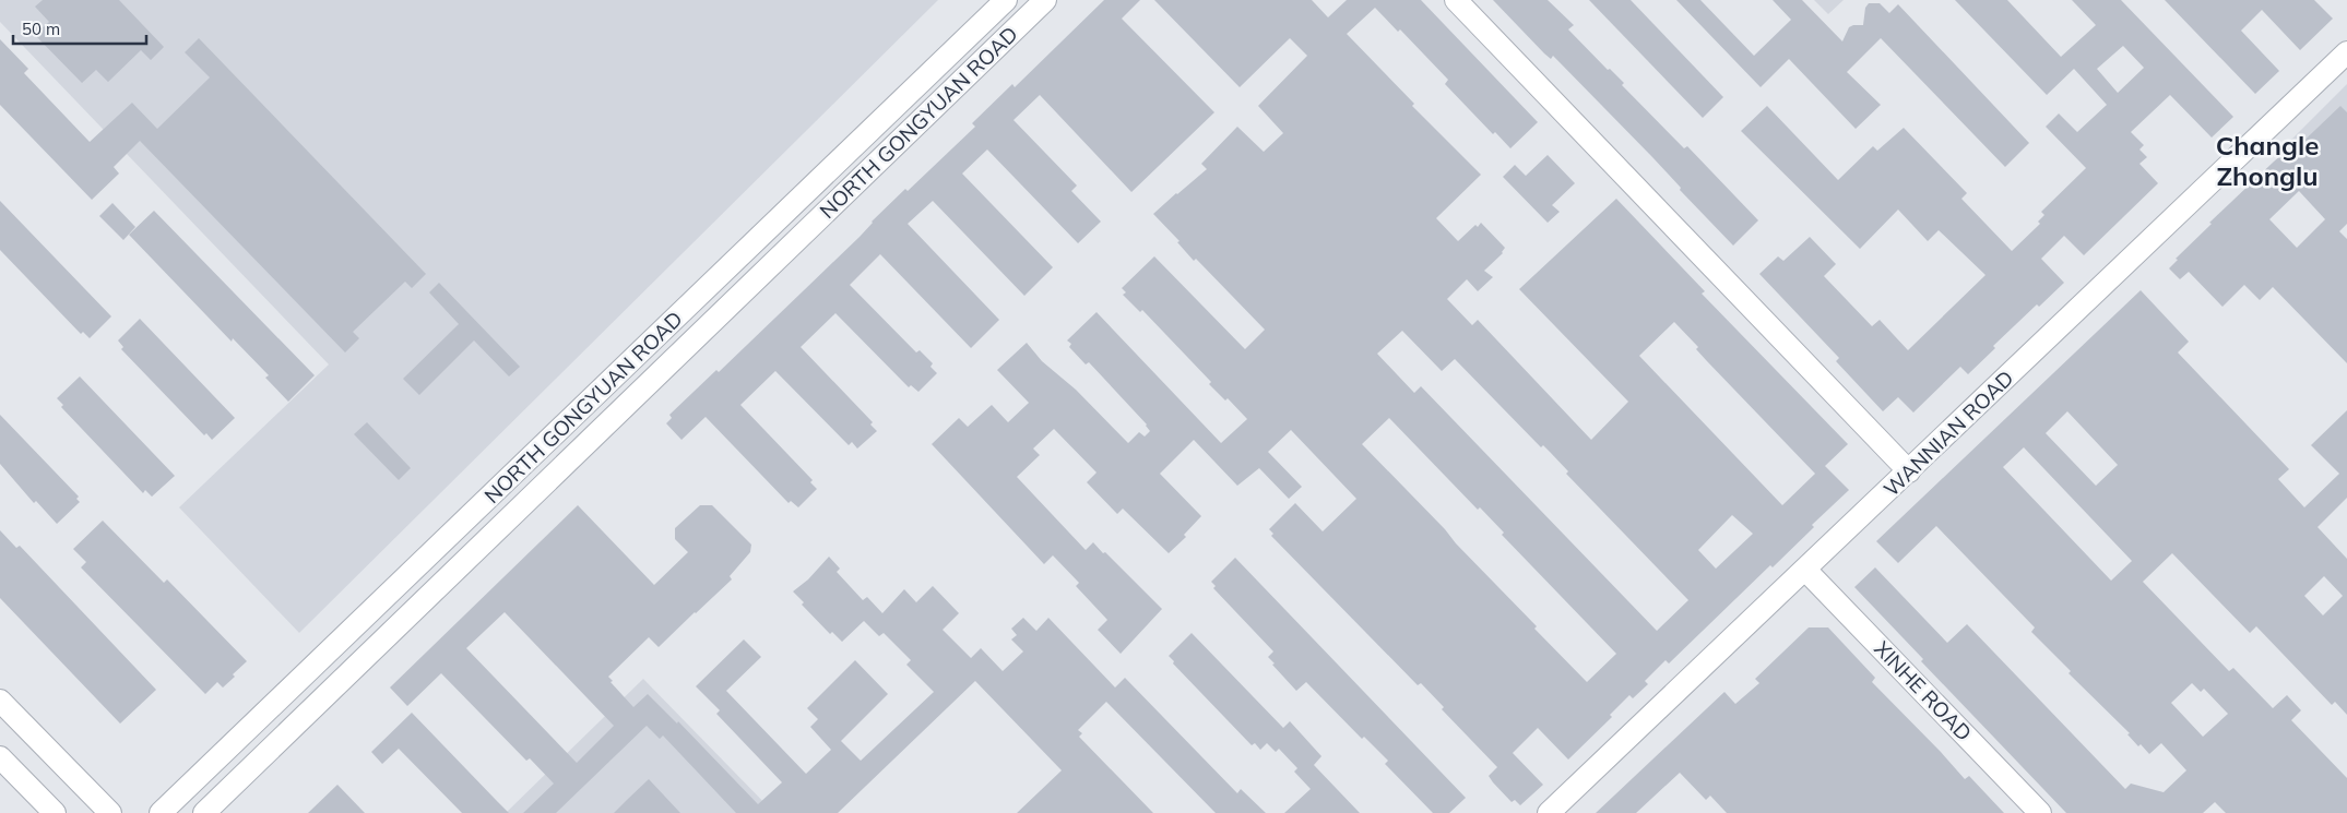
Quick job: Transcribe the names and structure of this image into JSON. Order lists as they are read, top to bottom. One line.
{"streets":{"main road":["NORTH GONGYUAN ROAD","WANNIAN ROAD","XINHE ROAD"]},"crossings":[["WANNIAN ROAD","XINHE ROAD"]],"districts":["Changle Zhonglu"],"scale_bar":"50 m"}
